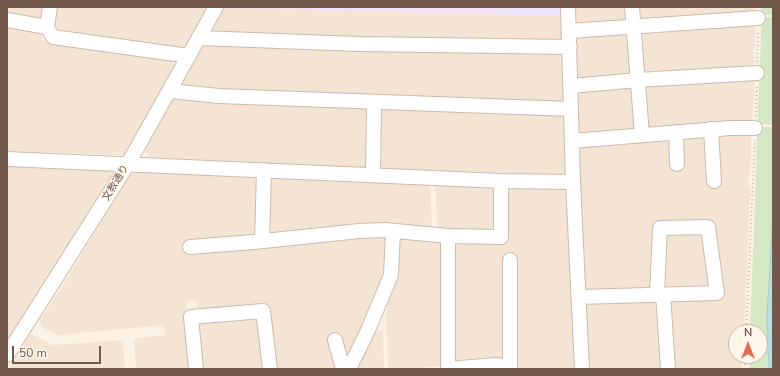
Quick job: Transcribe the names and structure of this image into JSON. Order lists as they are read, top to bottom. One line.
{"streets":{"street":["文教通り"]},"scale_bar":"50 m","north":"top"}
